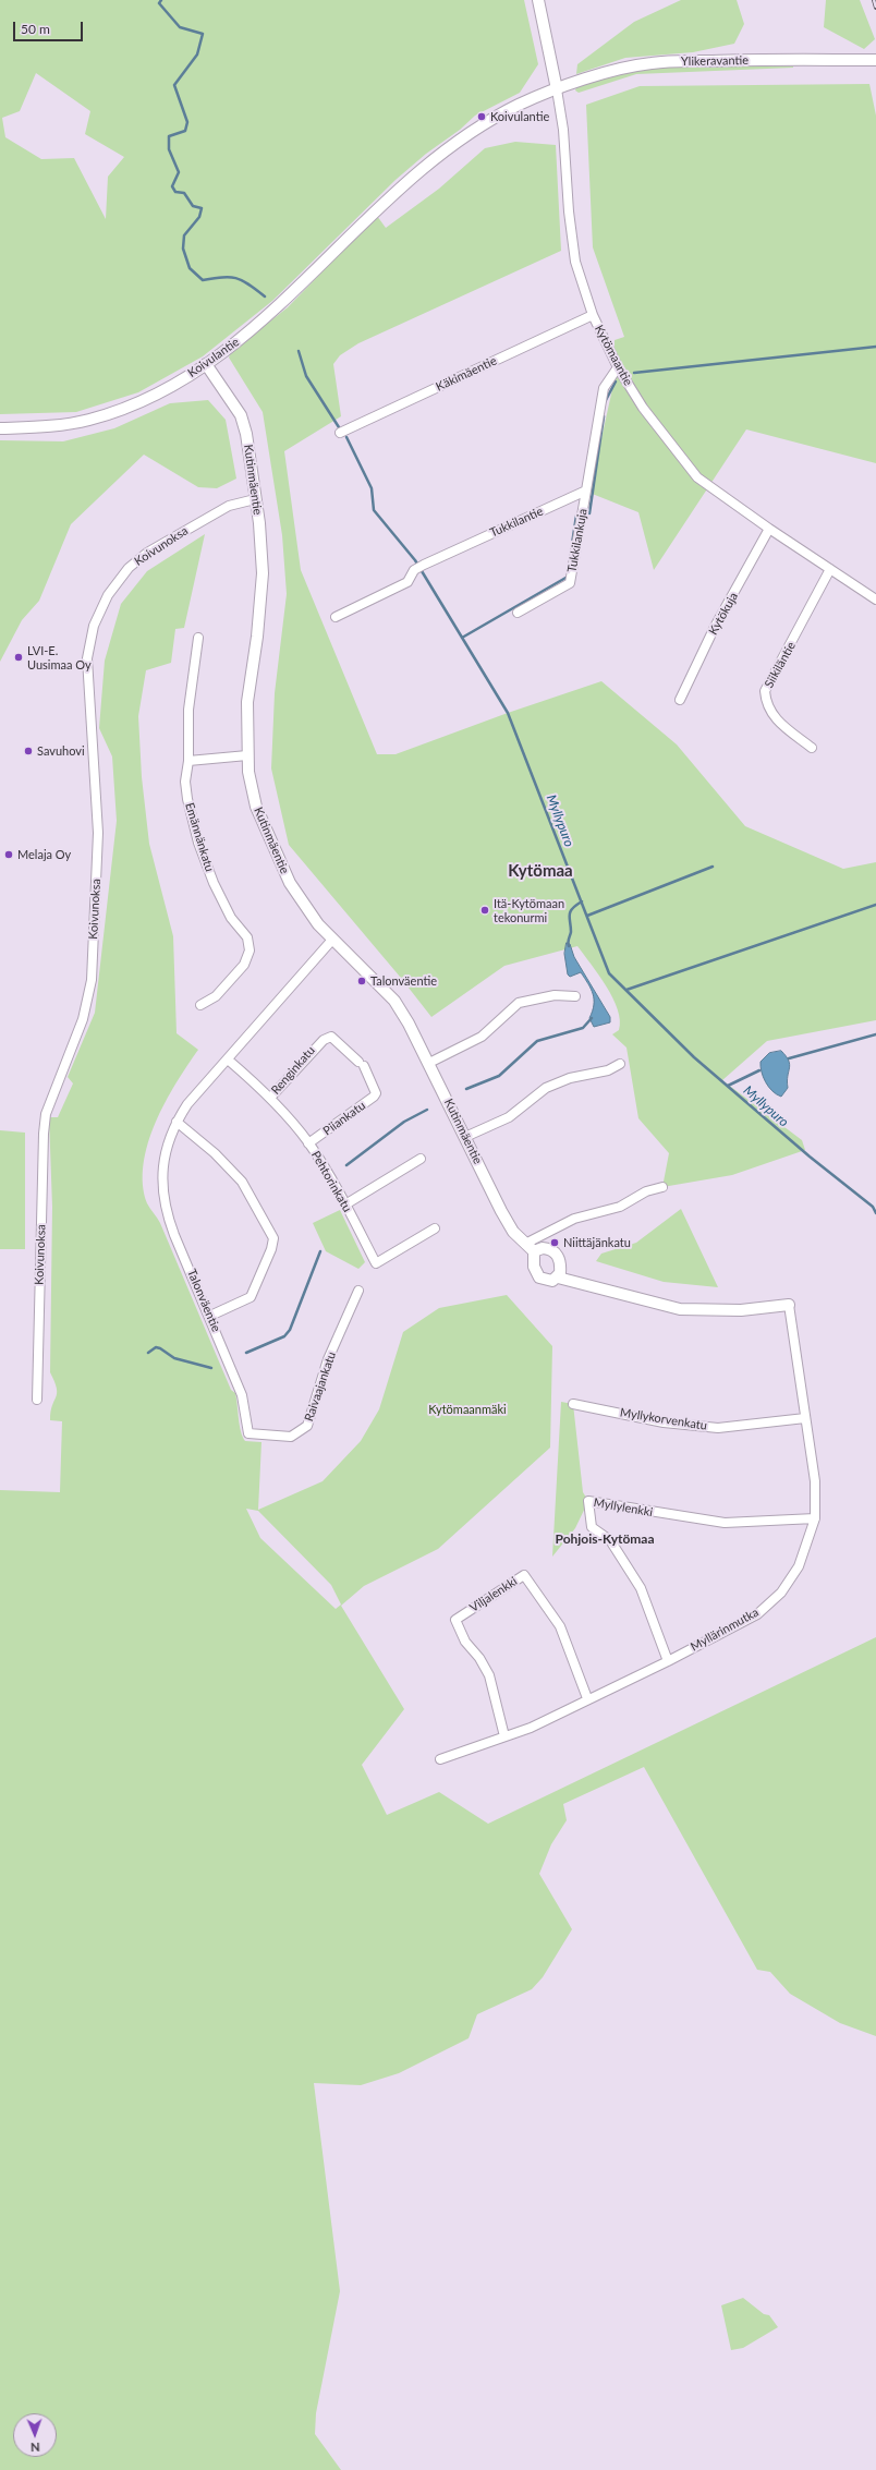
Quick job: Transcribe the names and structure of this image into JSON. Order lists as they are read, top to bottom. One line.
{"streets":{"street":["Ylikeravantie","Kytömaantie","Koivulantie","Käkimäentie","Kutinmäentie","Tukkilantie","Tukkilankuja","Koivunoksa","Kytökuja","Siikiläntie","Emännänkatu","Renginkatu","Piiankatu","Pehtorinkatu","Talonväentie","Raivaajankatu","Myllykorvenkatu","Myllylenkki","Viljalenkki","Myllärinmutka"]},"crossings":[["Ylikeravantie","Kytömaantie"],["Ylikeravantie","Koivulantie"],["Kytömaantie","Koivulantie"],["Kytömaantie","Käkimäentie"],["Kytömaantie","Kytökuja"],["Kytömaantie","Siikiläntie"],["Koivulantie","Kutinmäentie"],["Kutinmäentie","Koivunoksa"],["Kutinmäentie","Talonväentie"],["Tukkilantie","Tukkilankuja"],["Renginkatu","Piiankatu"],["Renginkatu","Pehtorinkatu"],["Piiankatu","Pehtorinkatu"],["Pehtorinkatu","Talonväentie"],["Talonväentie","Raivaajankatu"],["Myllykorvenkatu","Myllärinmutka"],["Myllylenkki","Myllärinmutka"],["Viljalenkki","Myllärinmutka"]],"districts":["Kytömaa","Pohjois-Kytömaa"],"water":["Myllypuro"],"parks":["Kytömaanmäki"],"places":["Koivulantie","LVI-E. Uusimaa Oy","Savuhovi","Melaja Oy","Itä-Kytömaan tekonurmi","Talonväentie","Niittäjänkatu"],"scale_bar":"50 m","north":"bottom"}
